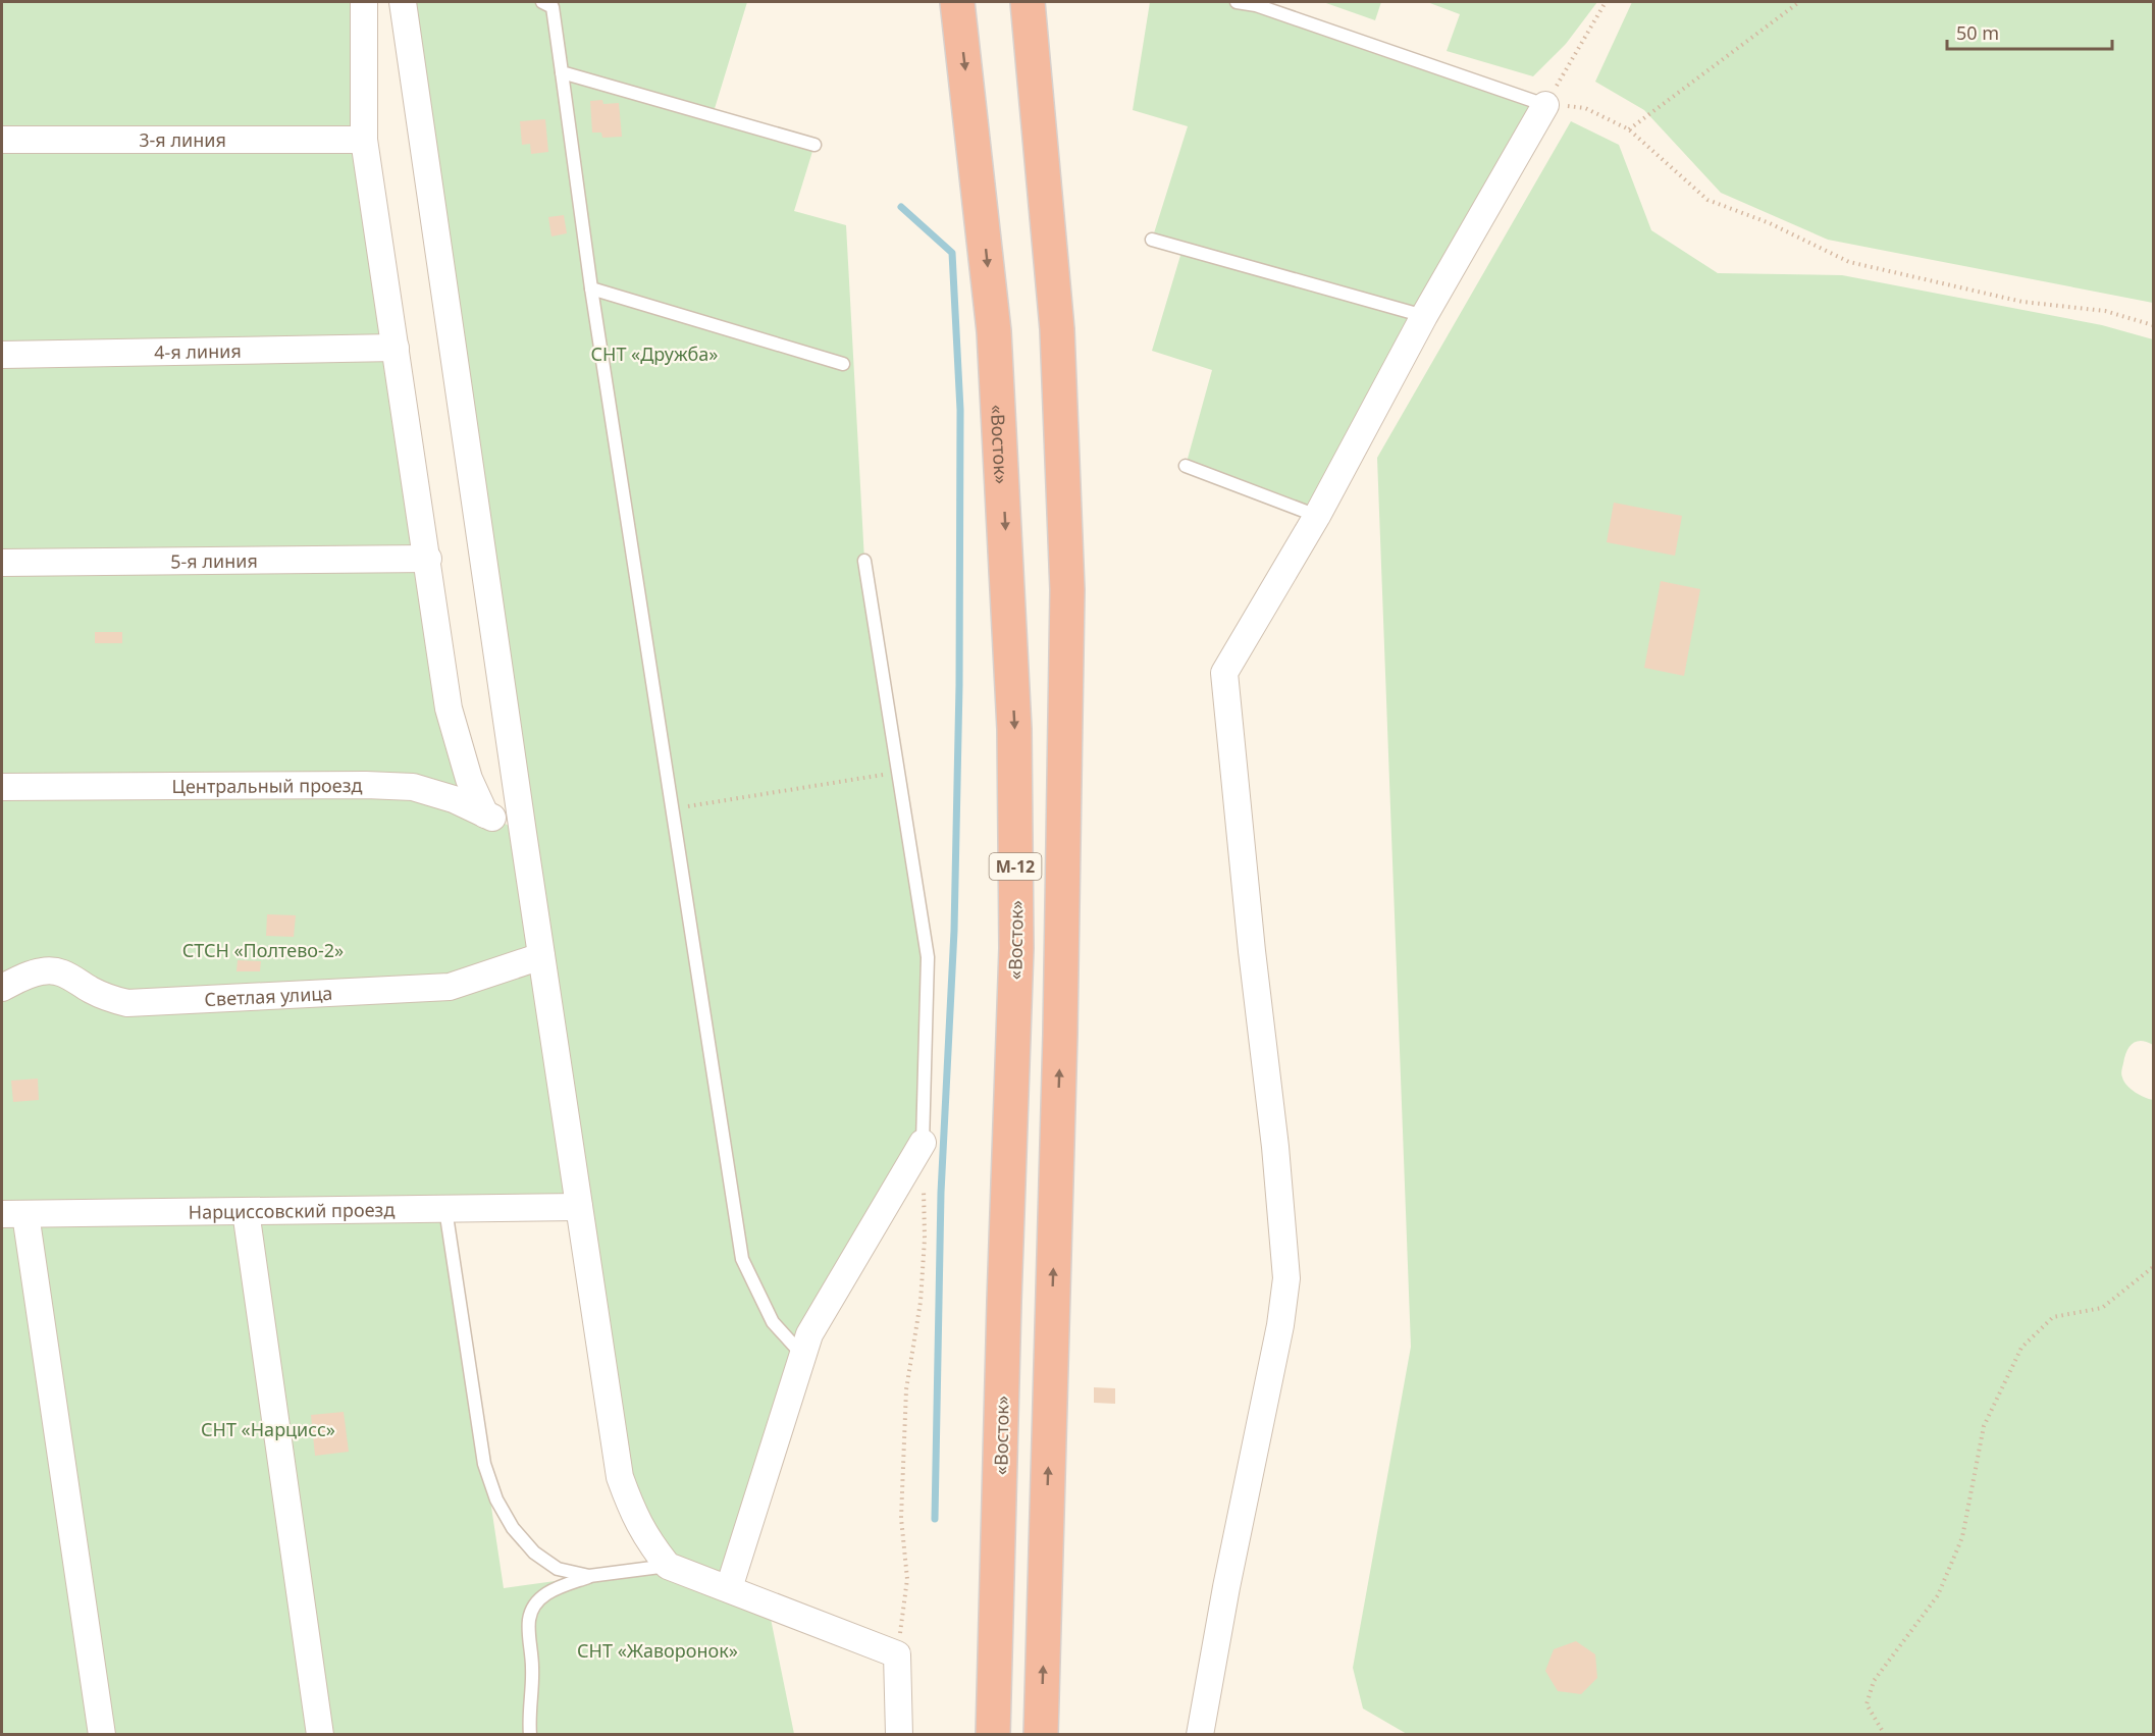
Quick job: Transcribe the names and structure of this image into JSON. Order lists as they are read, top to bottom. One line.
{"streets":{"highway":["«Восток»","М-12"],"street":["3-я линия","4-я линия","5-я линия","Центральный проезд","Светлая улица","Нарциссовский проезд"]},"parks":["СНТ «Дружба»","СТСН «Полтево-2»","СНТ «Нарцисс»","СНТ «Жаворонок»"],"scale_bar":"50 m"}
